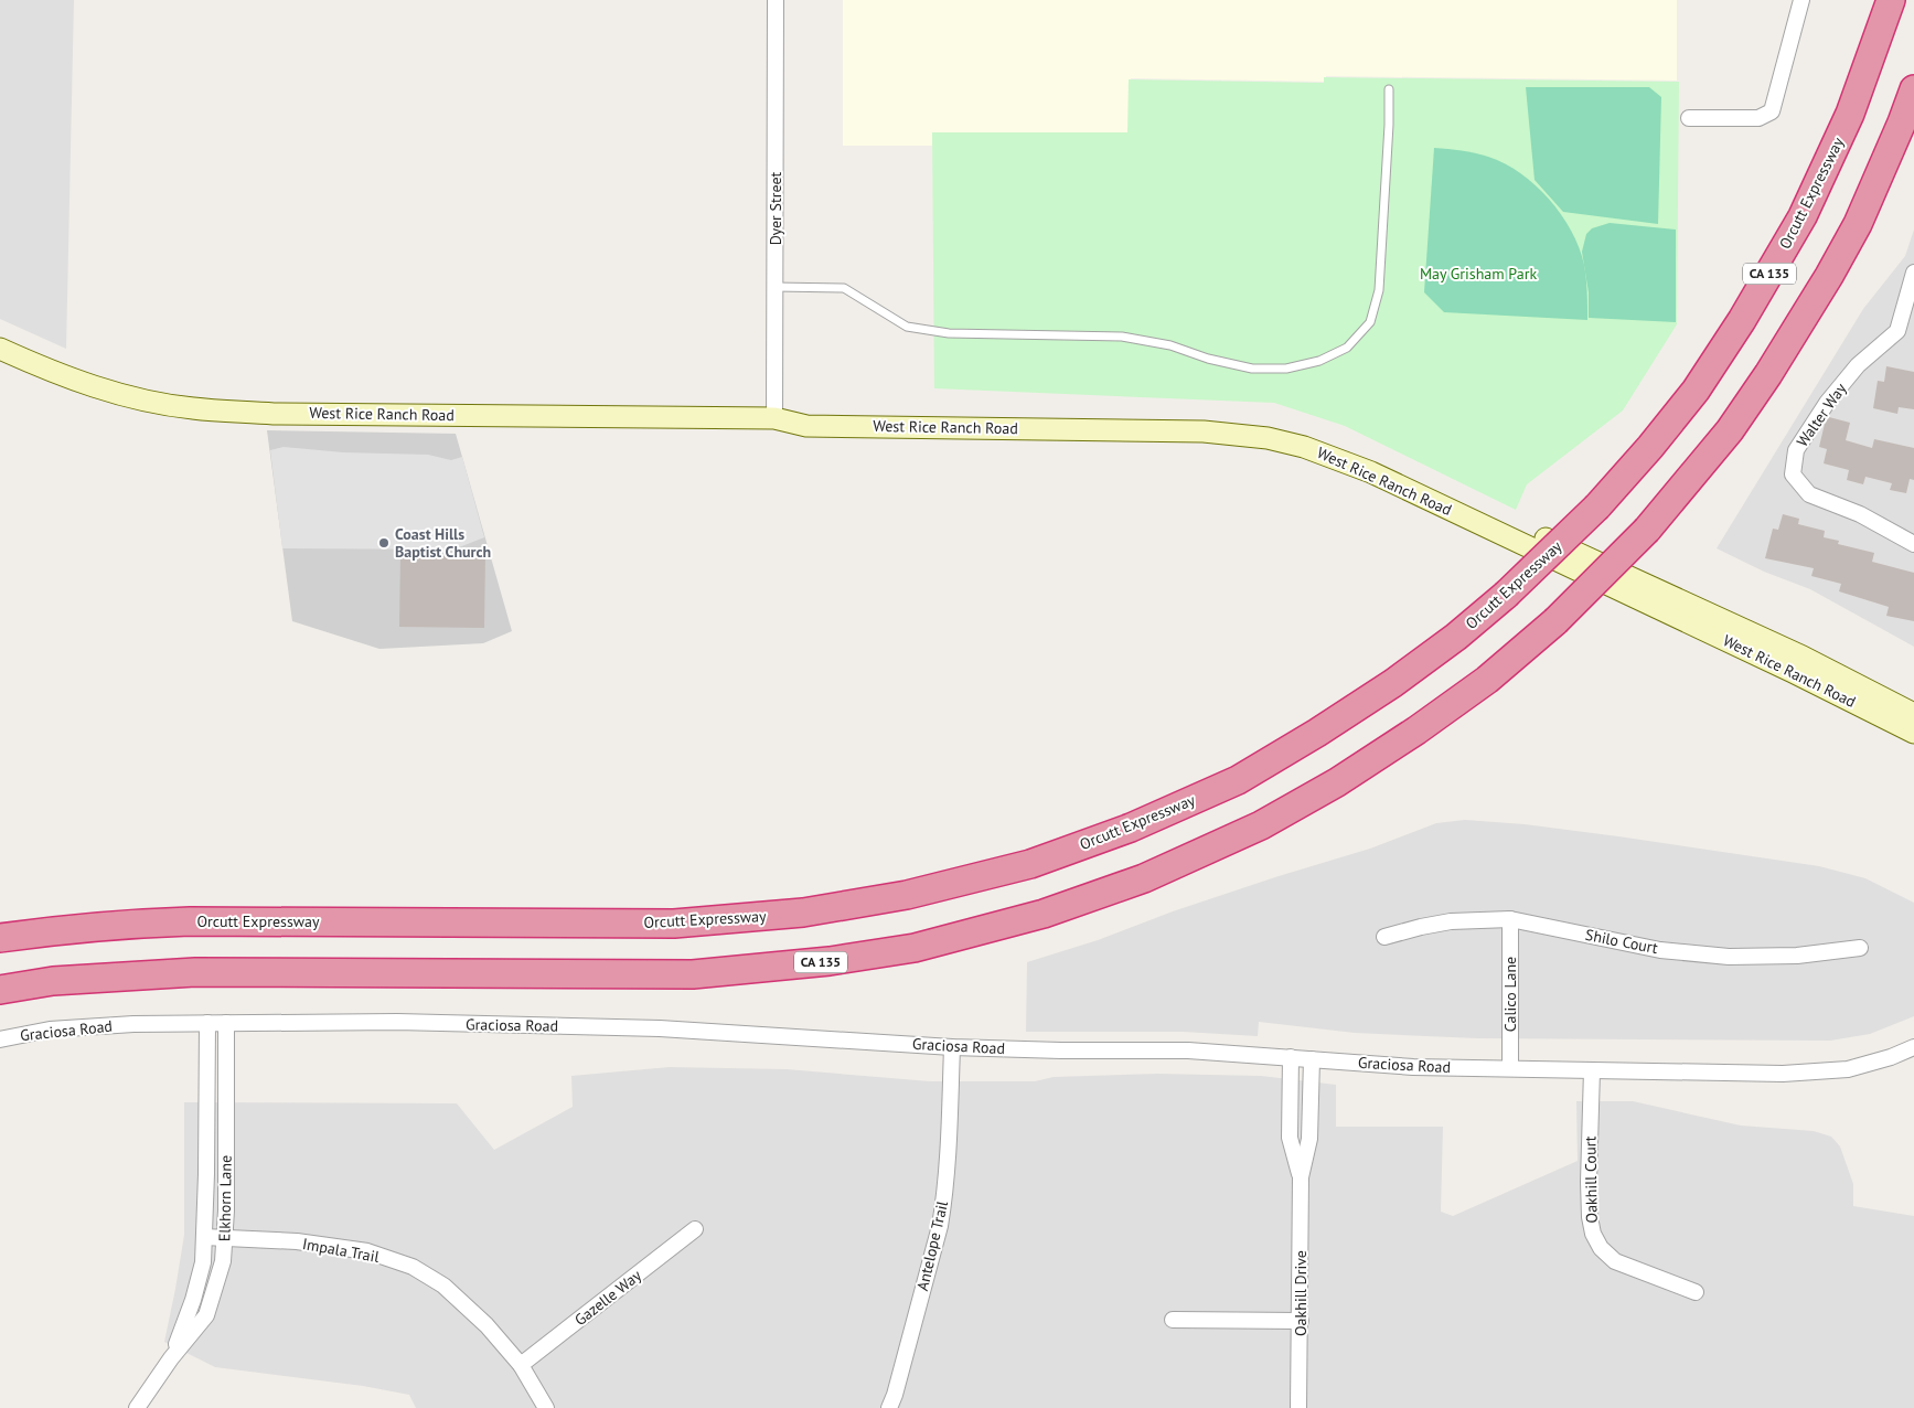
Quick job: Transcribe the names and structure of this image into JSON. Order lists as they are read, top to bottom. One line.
{"streets":{"highway":["Orcutt Expressway","CA 135"],"main road":["West Rice Ranch Road"],"street":["Dyer Street","Walter Way","Shilo Court","Calico Lane","Graciosa Road","Oakhill Court","Elkhorn Lane","Antelope Trail","Impala Trail","Oakhill Drive","Gazelle Way"]},"crossings":[["Dyer Street","West Rice Ranch Road"],["Shilo Court","Calico Lane"],["Calico Lane","Graciosa Road"],["Graciosa Road","Oakhill Court"],["Graciosa Road","Elkhorn Lane"],["Graciosa Road","Antelope Trail"],["Graciosa Road","Oakhill Drive"],["Elkhorn Lane","Impala Trail"],["Impala Trail","Gazelle Way"]],"parks":["May Grisham Park"],"places":["Coast Hills Baptist Church"]}
